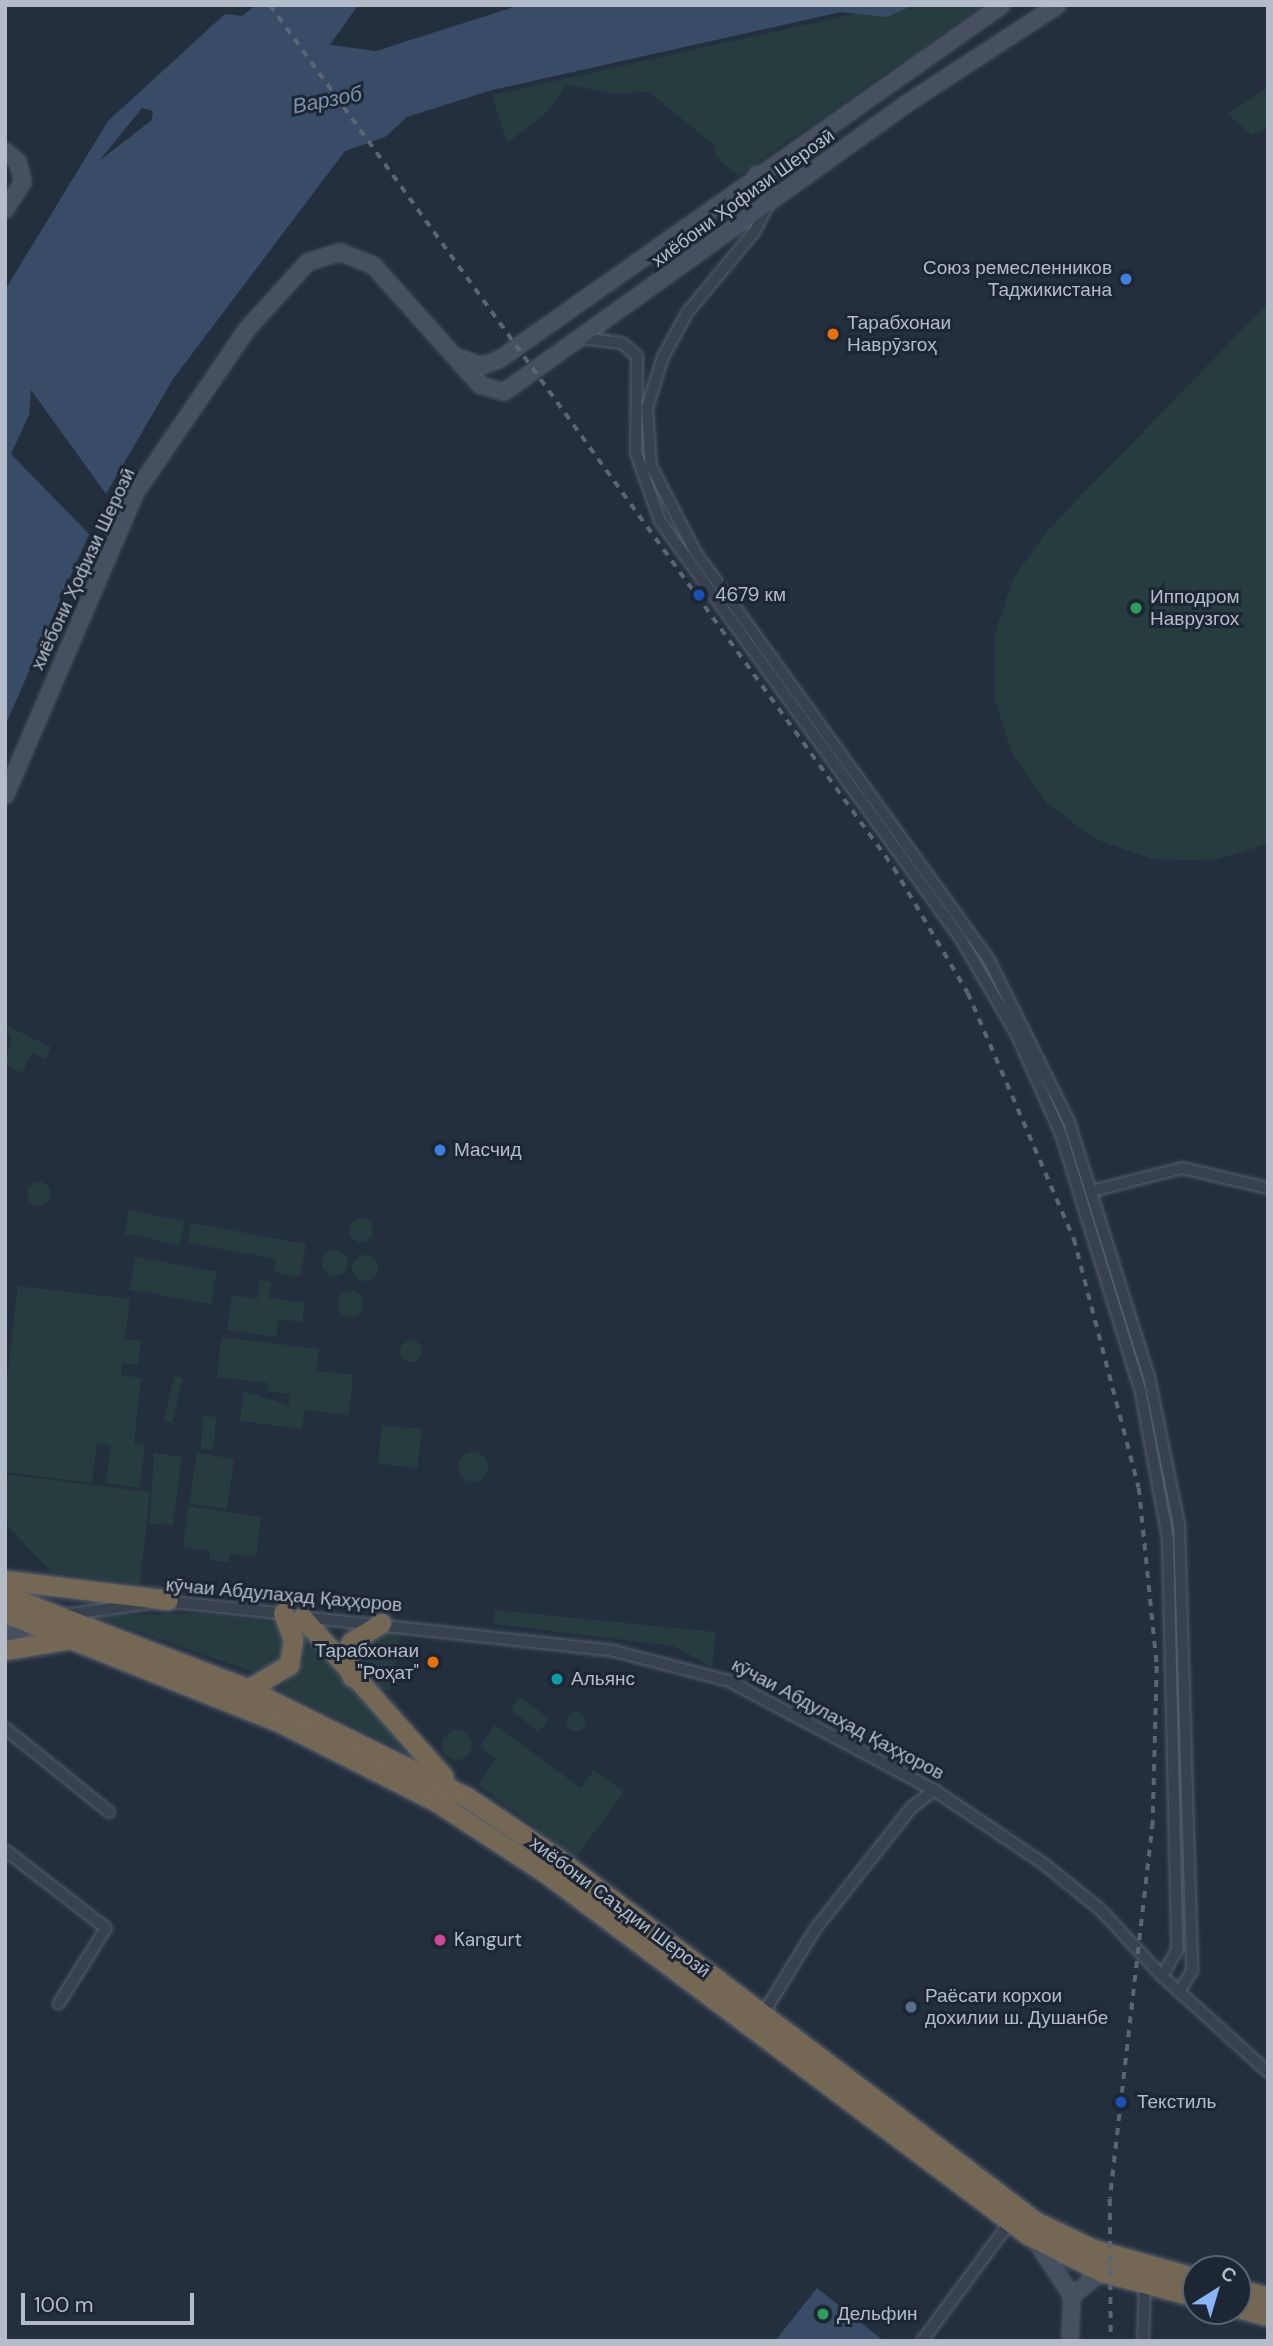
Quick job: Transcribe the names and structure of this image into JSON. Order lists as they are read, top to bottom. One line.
{"streets":{"highway":["хиёбони Саъдии Шерозӣ"],"main road":["хиёбони Ҳофизи Шерозӣ","кӯчаи Абдулаҳад Қаҳҳоров"]},"crossings":[["кӯчаи Абдулаҳад Қаҳҳоров","хиёбони Саъдии Шерозӣ"]],"water":["Варзоб"],"places":["Союз ремесленников Таджикистана","Тарабхонаи Наврӯзгоҳ","4679 км","Ипподром Наврузгох","Масчид","Тарабхонаи \"Роҳат\"","Альянс","Kangurt","Раёсати корхои дохилии ш. Душанбе","Текстиль","Дельфин"],"scale_bar":"100 m","north":"top right"}
